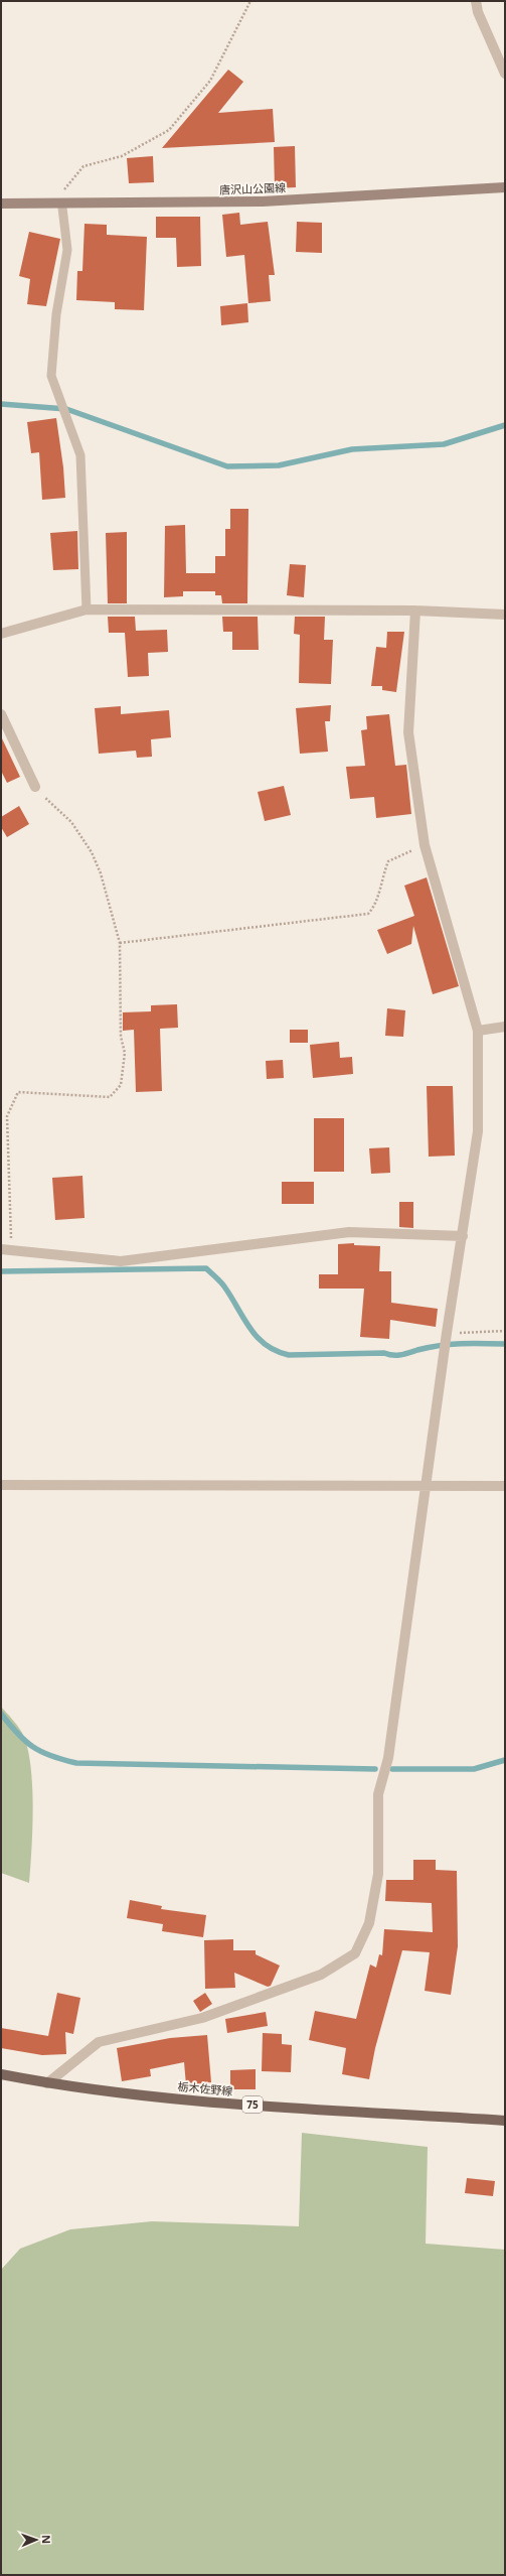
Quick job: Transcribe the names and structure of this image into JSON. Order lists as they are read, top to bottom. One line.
{"streets":{"main road":["唐沢山公園線","栃木佐野線","75"]},"north":"right"}
